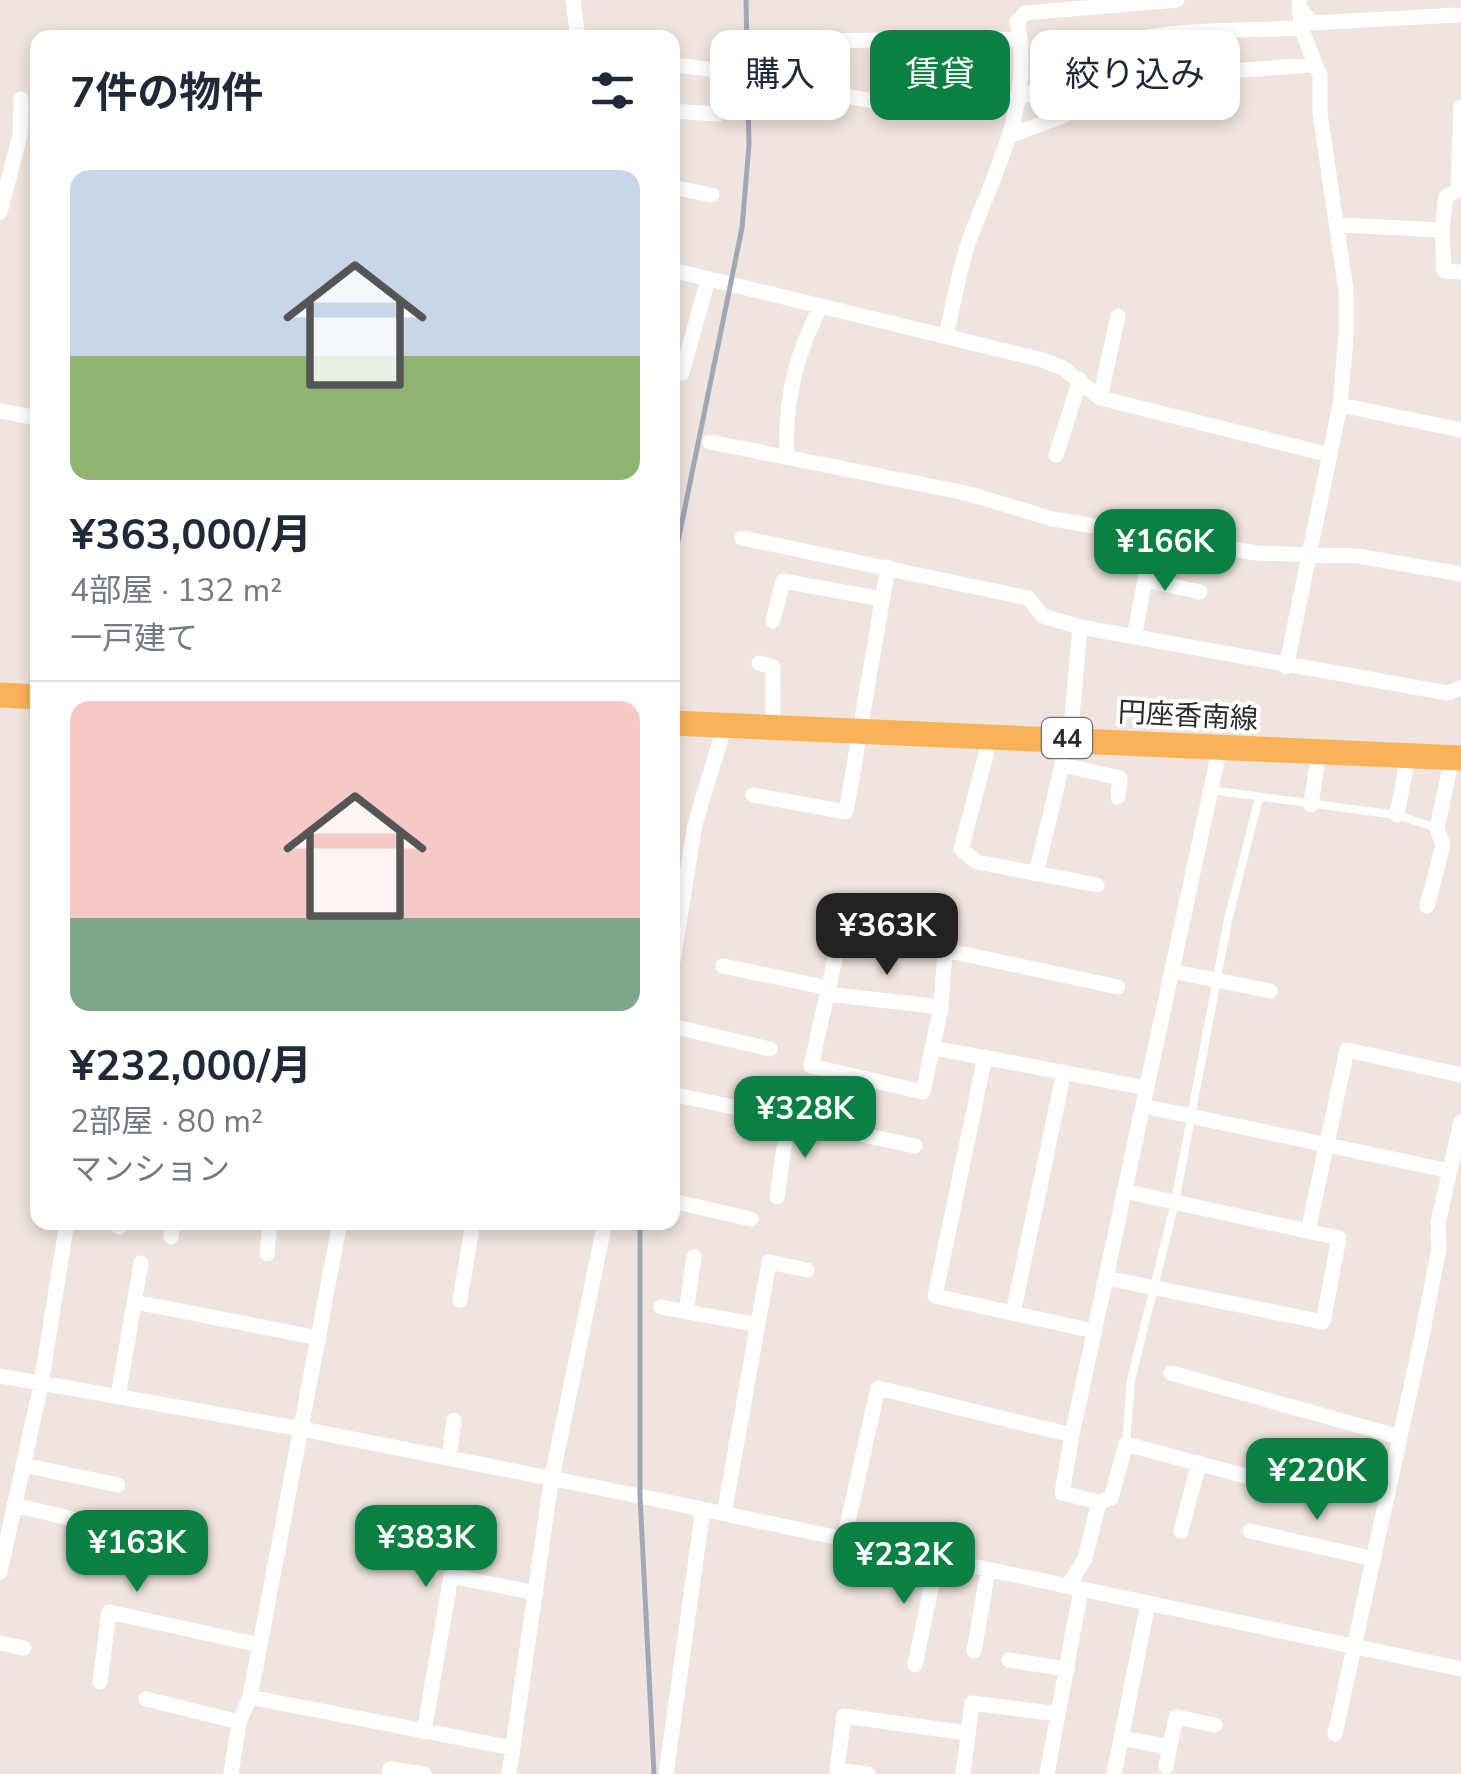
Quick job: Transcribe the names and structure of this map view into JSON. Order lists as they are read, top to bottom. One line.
{"streets":{"main road":["円座香南線","44"]},"page":{"chip":["購入","賃貸","絞り込み"],"heading":"7件の物件","list":[{"name":"¥363,000/月","note":"4部屋 · 132 m² · 一戸建て"},{"name":"¥232,000/月","note":"2部屋 · 80 m² · マンション"}],"price":["¥166K","¥363K","¥328K","¥220K","¥383K","¥163K","¥232K"]}}
